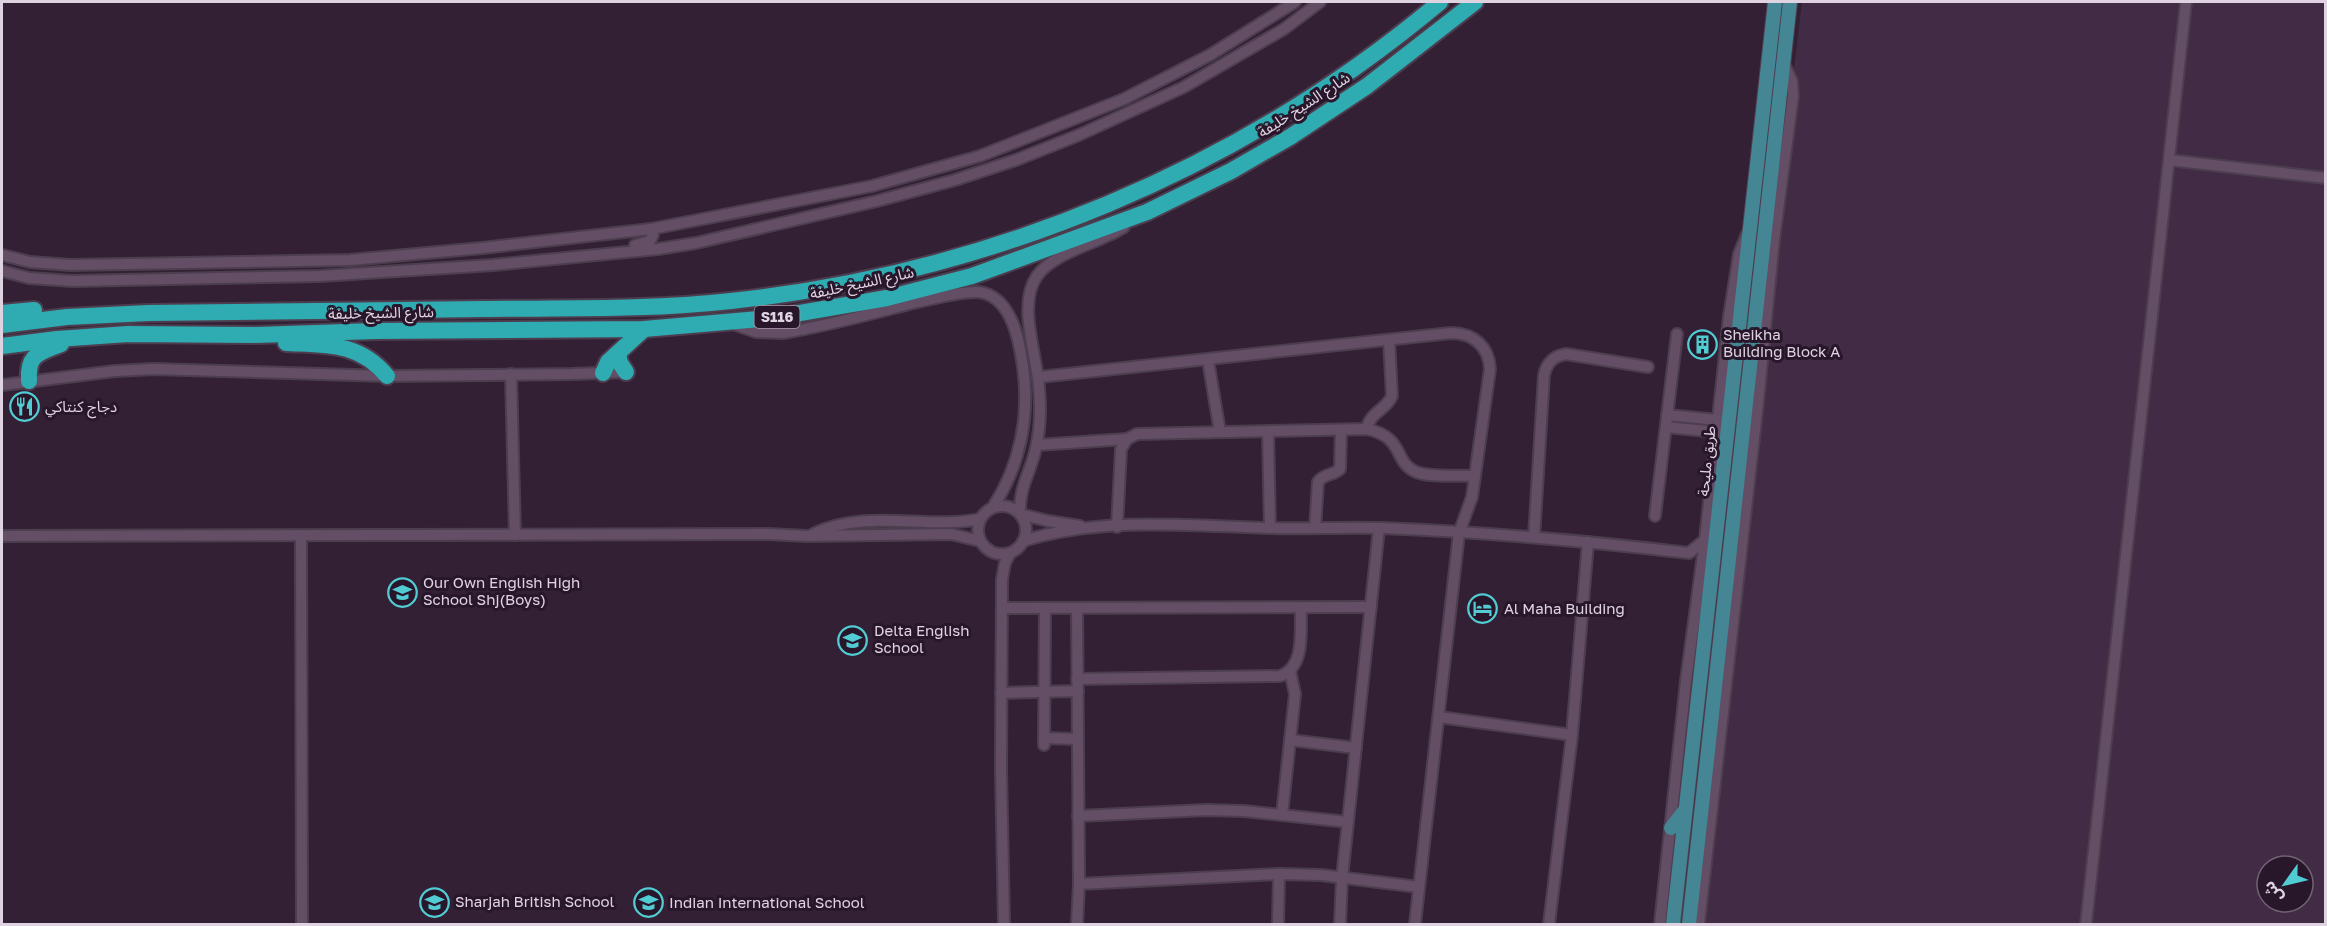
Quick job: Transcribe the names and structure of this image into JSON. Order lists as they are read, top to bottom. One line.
{"streets":{"highway":["شارع الشيخ خليفة","S116"],"main road":["طريق مليحة"]},"places":{"building":["Sheikha Building Block A"],"restaurant":["دجاج كنتاكي"],"school or university":["Our Own English High School Shj(Boys)","Delta English School","Sharjah British School","Indian International School"],"hotel":["Al Maha Building"]},"north":"bottom left"}
